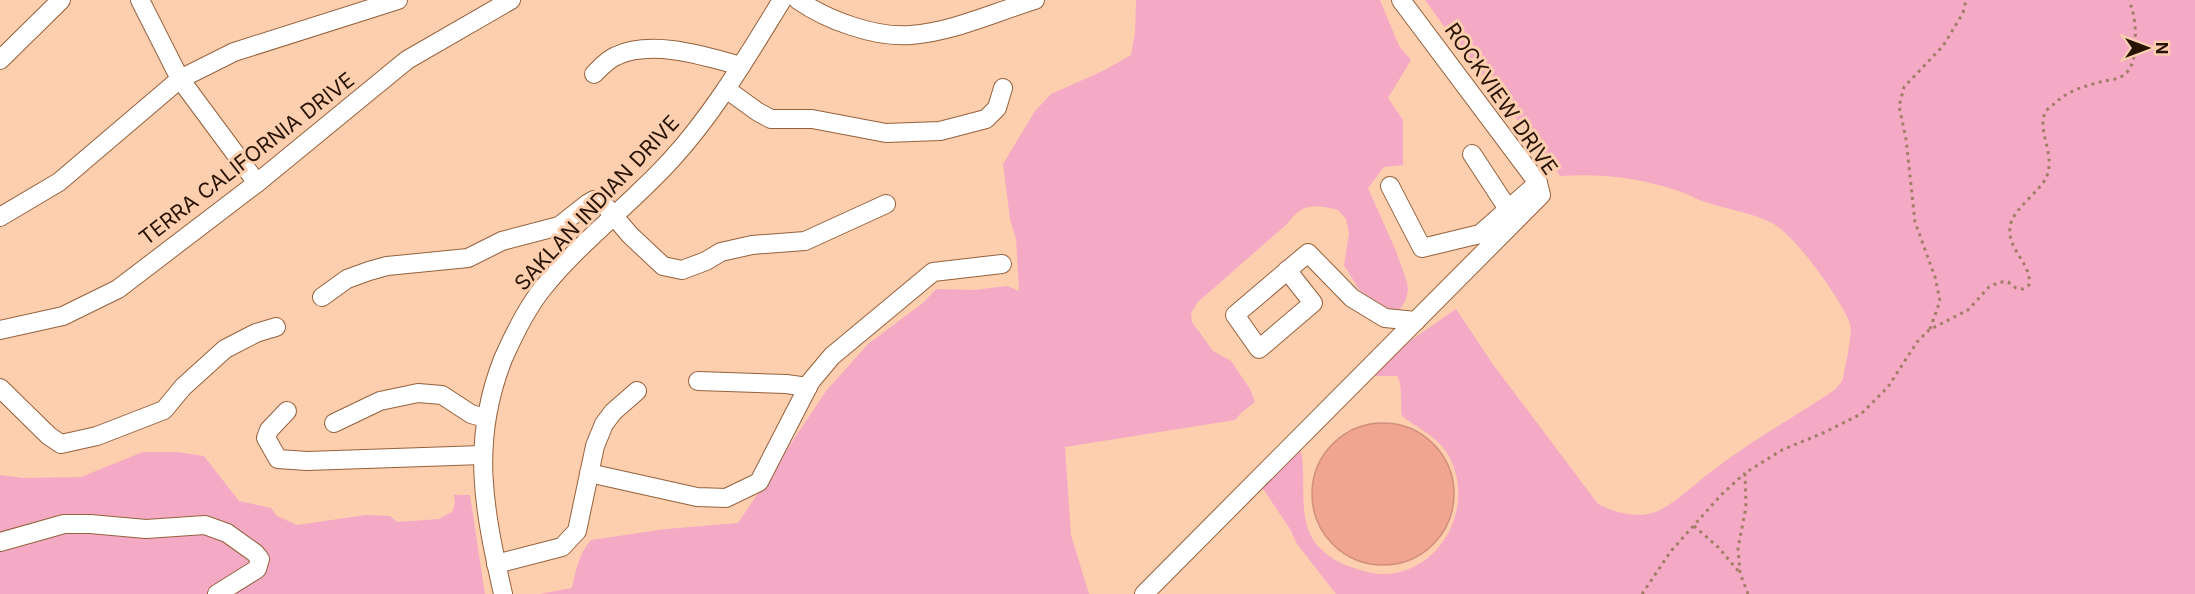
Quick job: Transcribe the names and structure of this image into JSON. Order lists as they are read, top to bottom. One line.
{"streets":{"street":["ROCKVIEW DRIVE","TERRA CALIFORNIA DRIVE","SAKLAN INDIAN DRIVE"]},"north":"right"}
